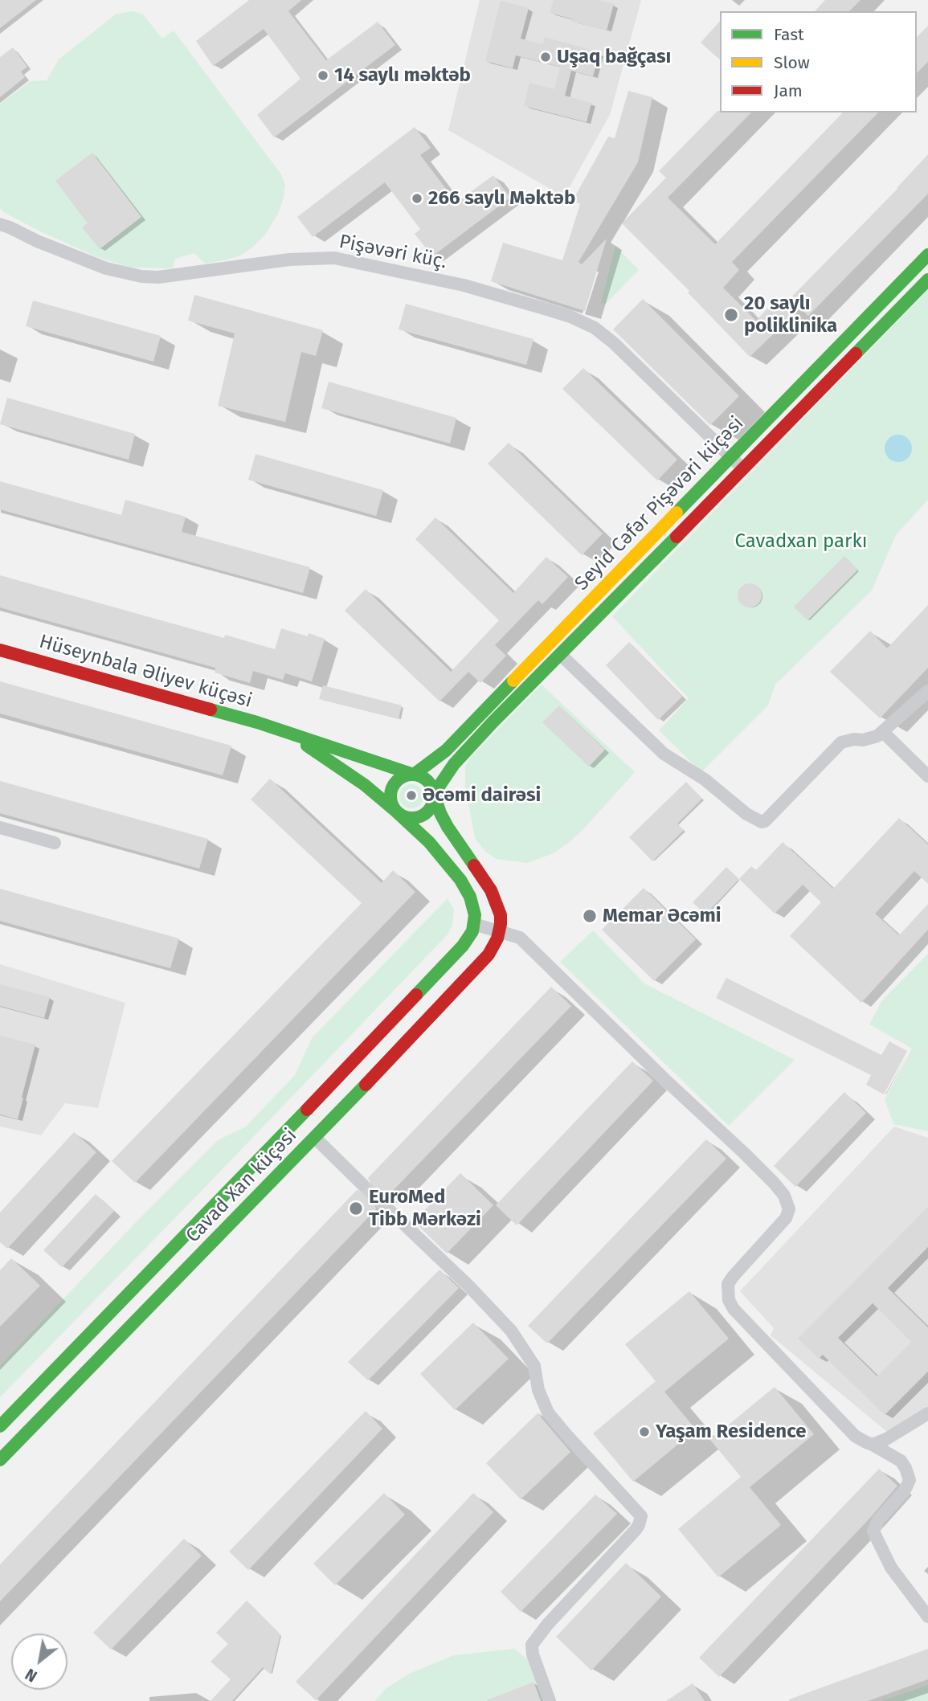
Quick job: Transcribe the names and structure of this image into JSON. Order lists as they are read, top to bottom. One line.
{"streets":{"street":["Pişəvəri küç.","Seyid Cəfər Pişəvəri küçəsi","Hüseynbala Əliyev küçəsi","Cavad Xan küçəsi"]},"crossings":[["Pişəvəri küç.","Seyid Cəfər Pişəvəri küçəsi"]],"parks":["Cavadxan parkı"],"places":["Uşaq bağçası","14 saylı məktəb","266 saylı Məktəb","20 saylı poliklinika","Əcəmi dairəsi","Memar Əcəmi","EuroMed Tibb Mərkəzi","Yaşam Residence"],"legend":["Fast","Slow","Jam"],"north":"bottom left"}
